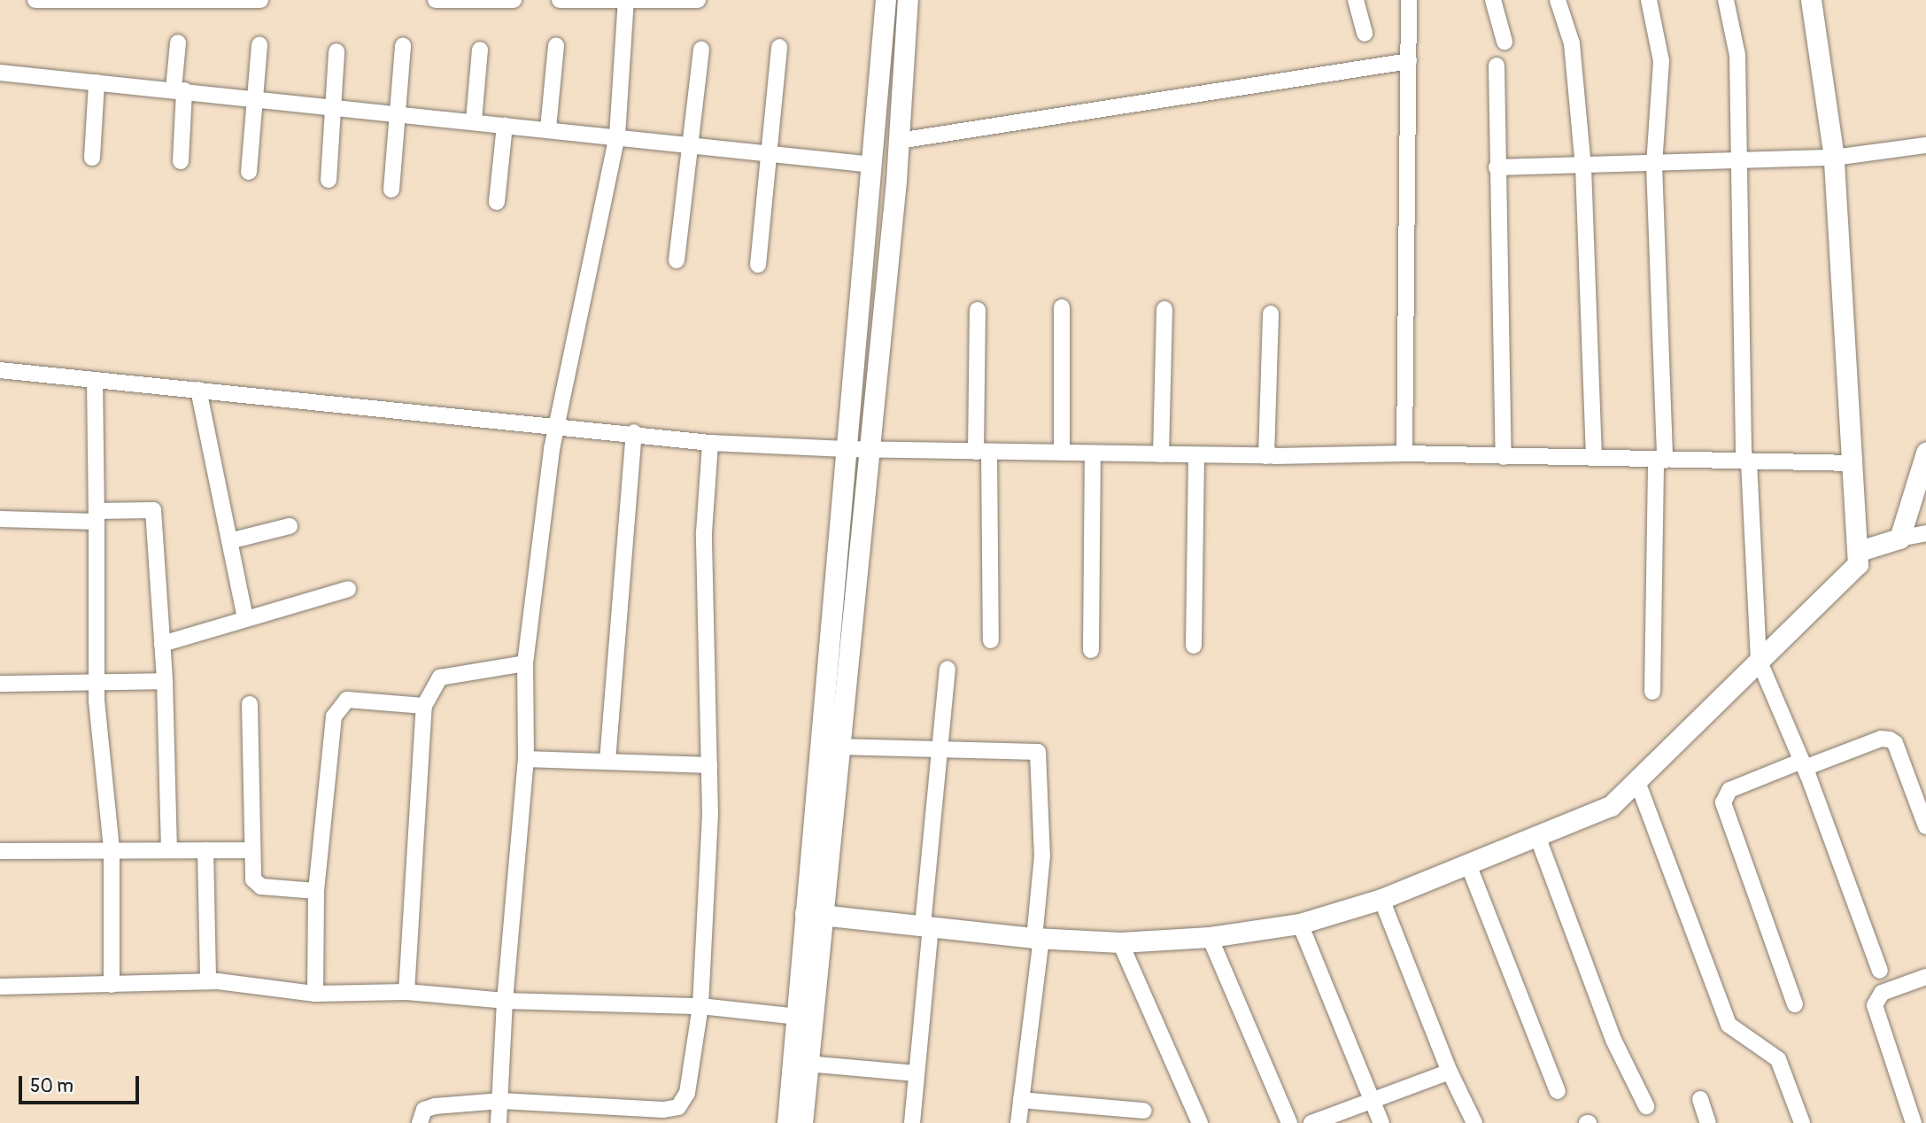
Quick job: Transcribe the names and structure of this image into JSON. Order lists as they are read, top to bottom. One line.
{"scale_bar":"50 m"}
